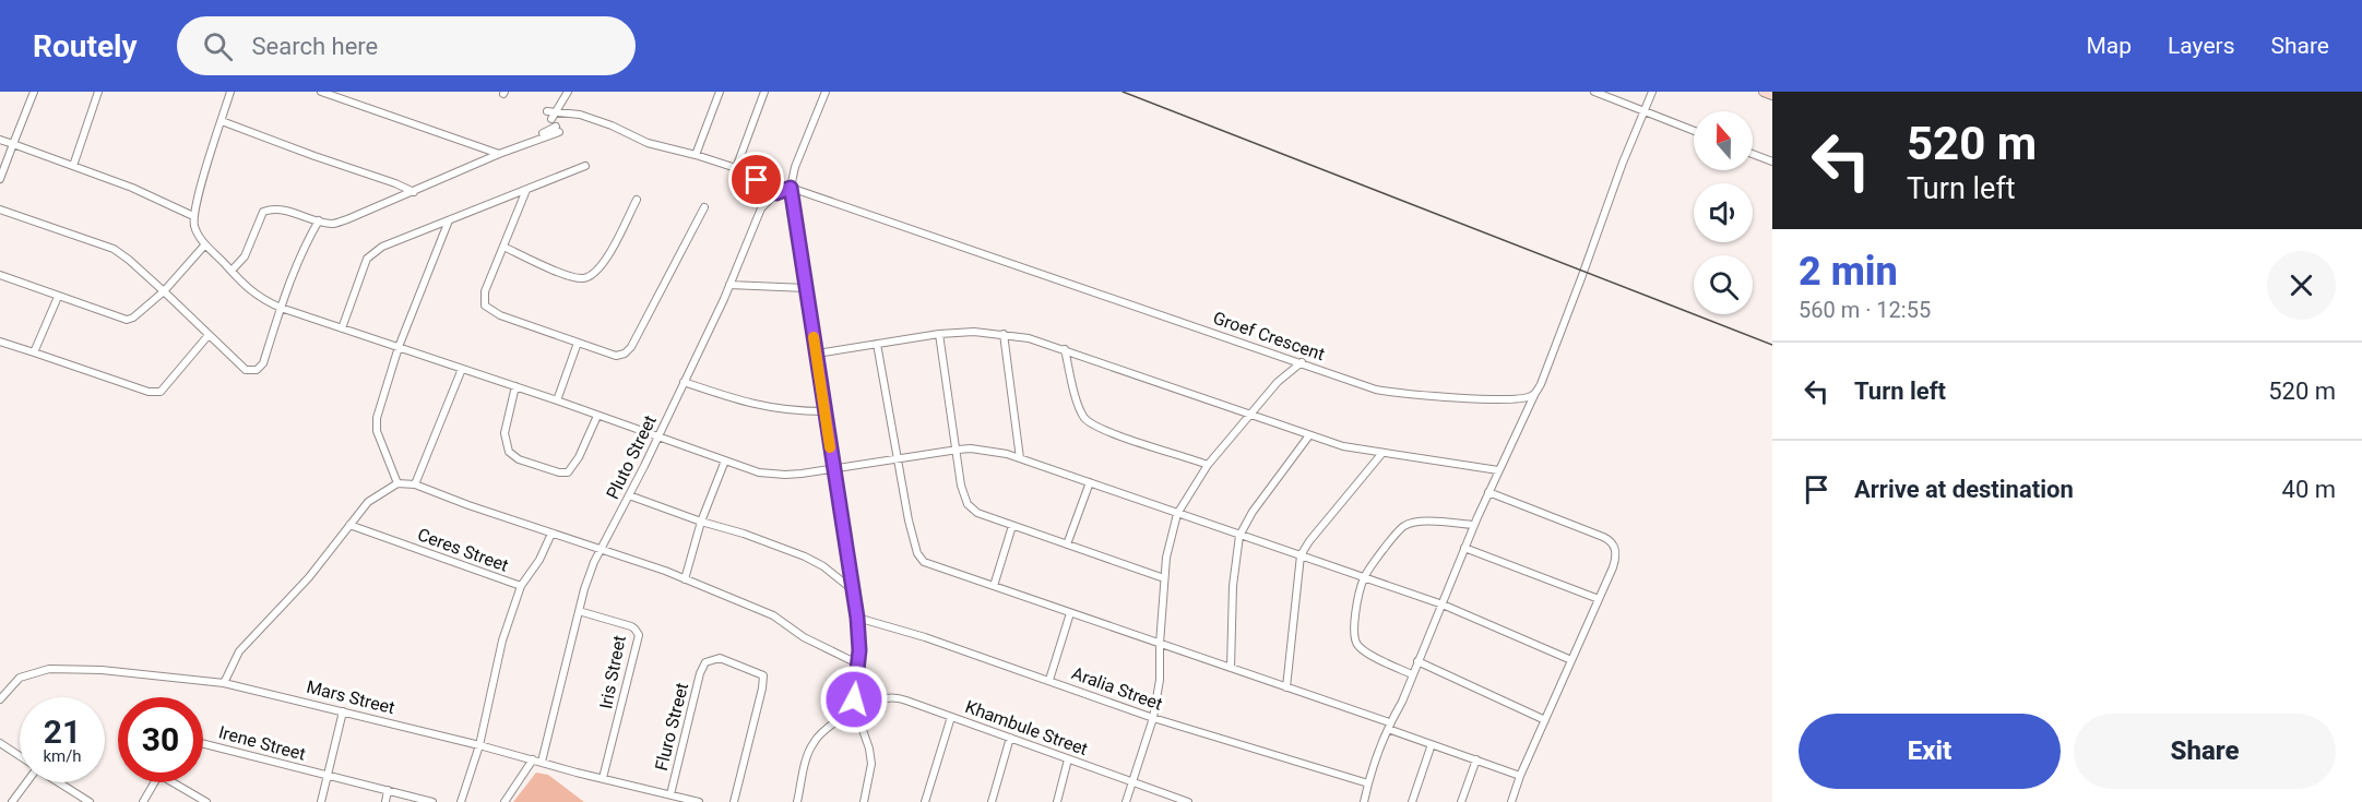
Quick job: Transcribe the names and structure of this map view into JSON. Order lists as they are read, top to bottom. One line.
{"streets":{"street":["Groef Crescent","Pluto Street","Ceres Street","Iris Street","Aralia Street","Mars Street","Fluro Street","Khambule Street","Irene Street"]},"crossings":[["Pluto Street","Iris Street"],["Pluto Street","Mars Street"],["Ceres Street","Mars Street"],["Iris Street","Mars Street"],["Mars Street","Fluro Street"]],"north":"top","page":{"header":"Routely","search":"Search here","nav":["Map","Layers","Share"],"turn":["520 m","Turn left"],"heading":["2 min","560 m · 12:55"],"list":[{"name":"Turn left","value":"520 m"},{"name":"Arrive at destination","value":"40 m"}],"speed":"21 km/h","limit":"30","buttons":["Exit","Share"]}}
